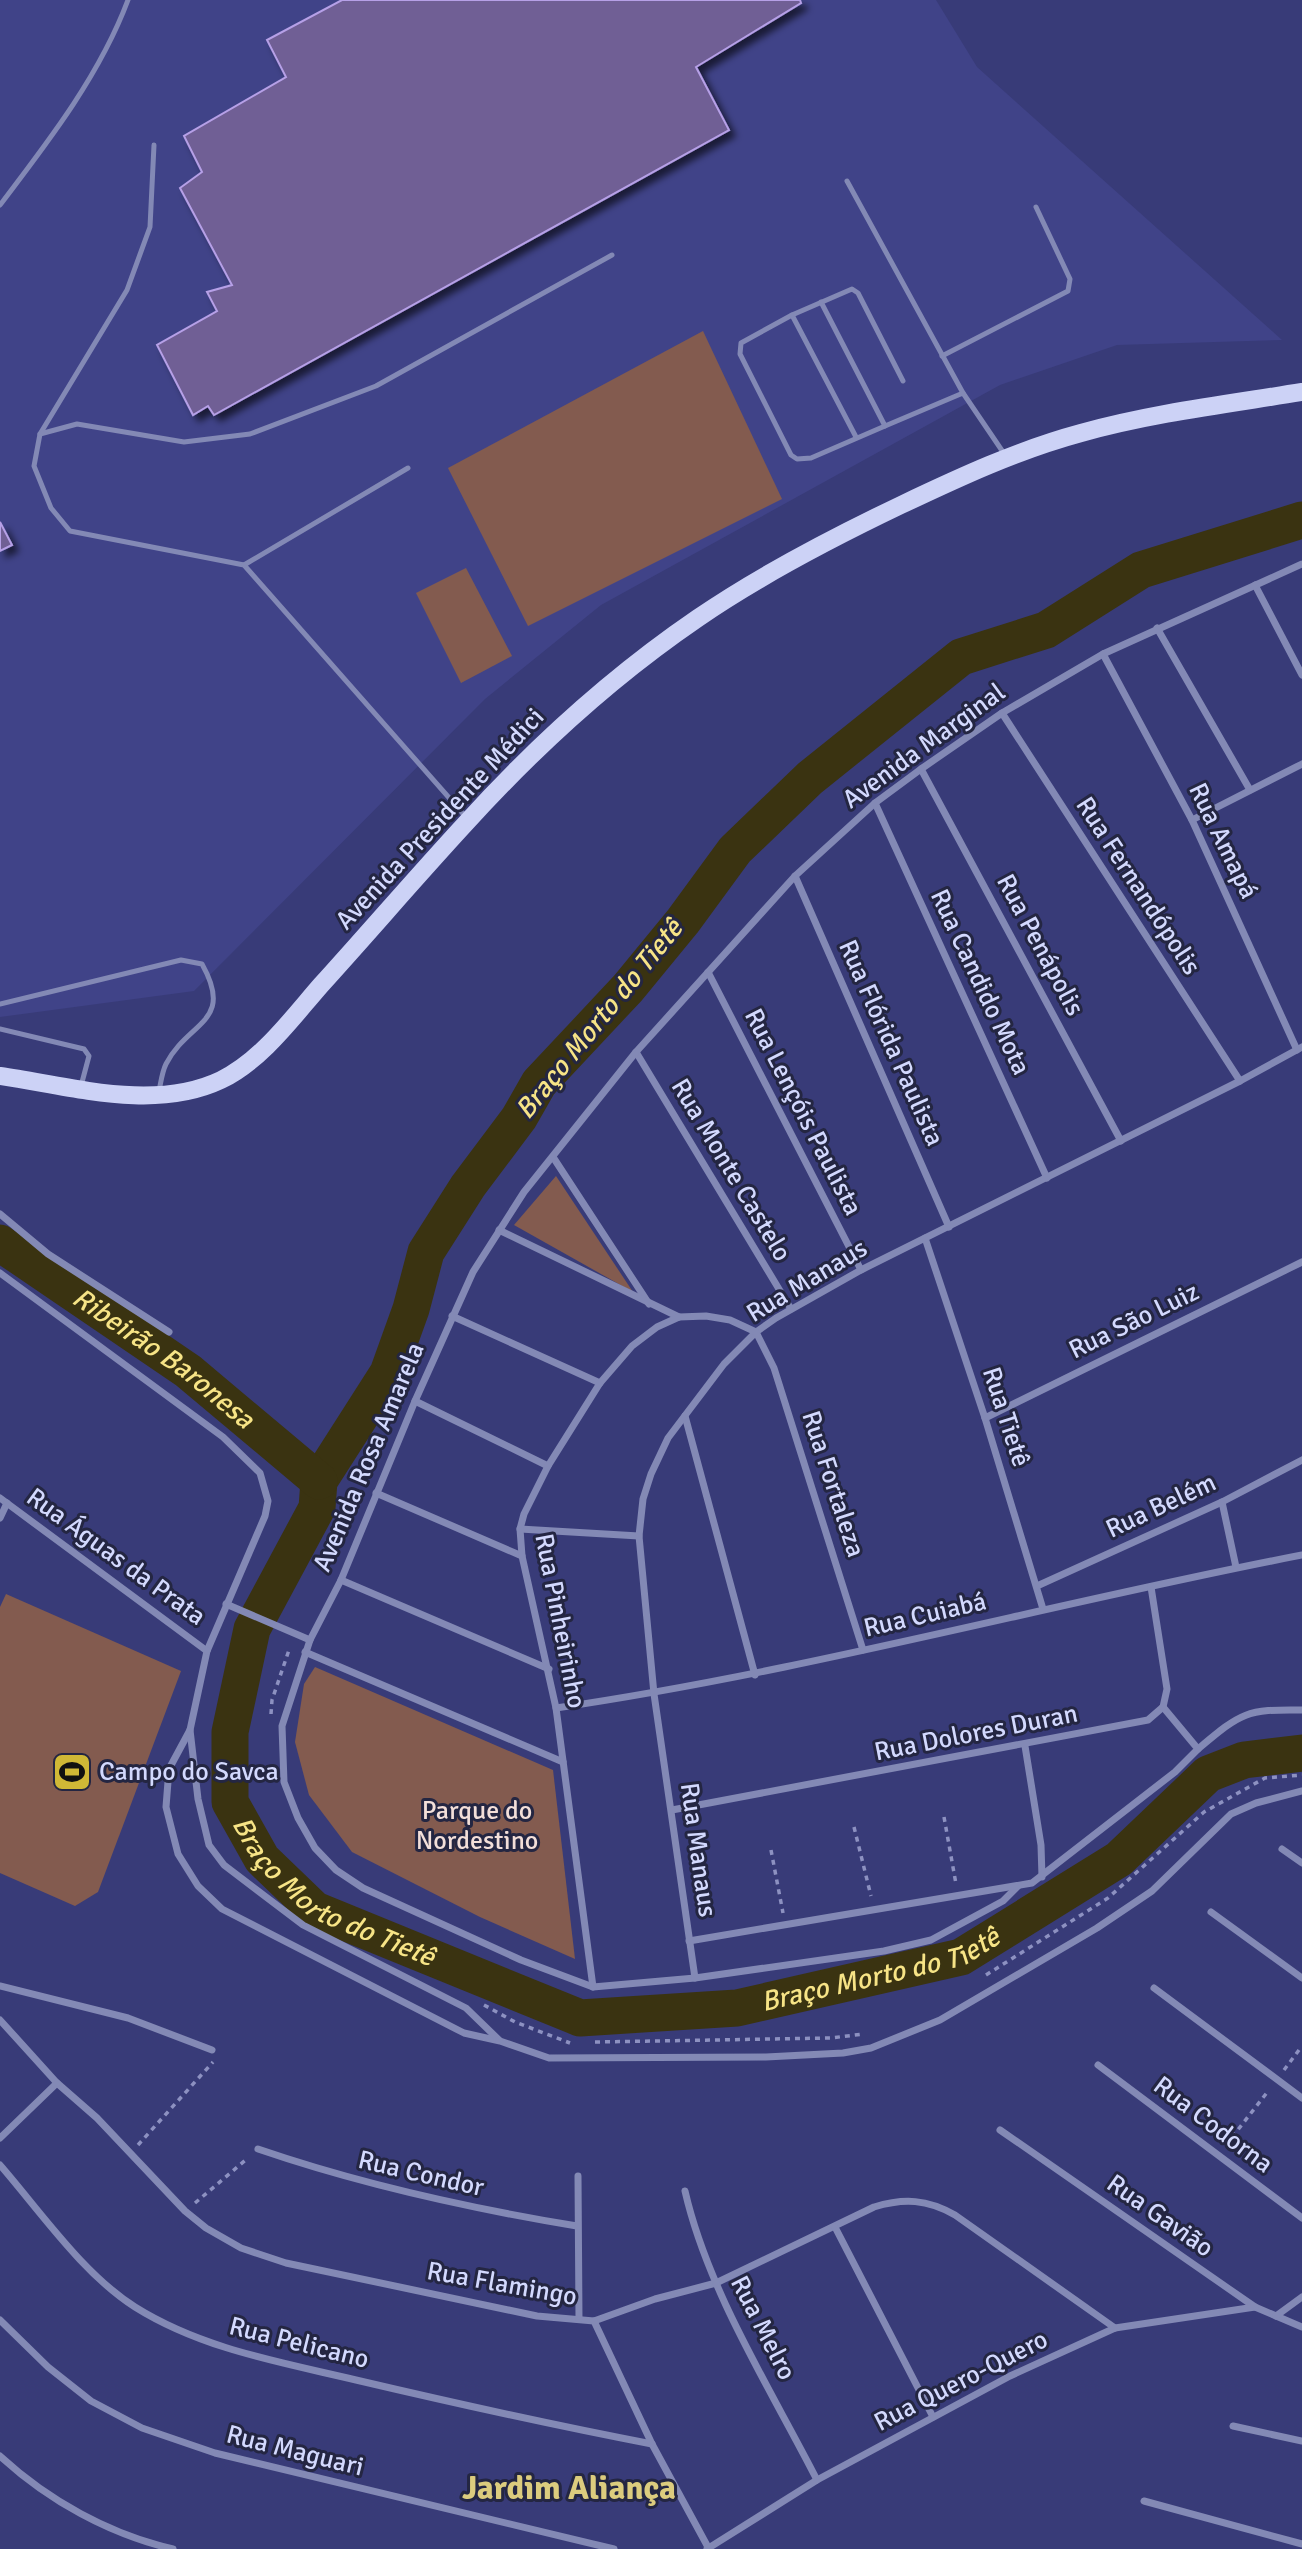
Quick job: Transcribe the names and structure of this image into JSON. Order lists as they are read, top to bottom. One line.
{"streets":{"main road":["Avenida Presidente Médici"],"street":["Avenida Marginal","Rua Amapá","Rua Fernandópolis","Rua Penápolis","Rua Candido Mota","Rua Flórida Paulista","Rua Lençóis Paulista","Rua Monte Castelo","Rua Manaus","Rua São Luiz","Rua Tietê","Avenida Rosa Amarela","Rua Fortaleza","Rua Belém","Rua Águas da Prata","Rua Cuiabá","Rua Pinheirinho","Rua Dolores Duran","Rua Codorna","Rua Condor","Rua Gavião","Rua Flamingo","Rua Melro","Rua Pelicano","Rua Quero-Quero","Rua Maguari"]},"crossings":[["Avenida Marginal","Rua Amapá"],["Avenida Marginal","Rua Fernandópolis"],["Avenida Marginal","Rua Penápolis"],["Avenida Marginal","Rua Candido Mota"],["Avenida Marginal","Rua Flórida Paulista"],["Avenida Marginal","Rua Lençóis Paulista"],["Avenida Marginal","Rua Monte Castelo"],["Avenida Marginal","Avenida Rosa Amarela"],["Rua Amapá","Rua Manaus"],["Rua Fernandópolis","Rua Manaus"],["Rua Penápolis","Rua Manaus"],["Rua Candido Mota","Rua Manaus"],["Rua Flórida Paulista","Rua Manaus"],["Rua Lençóis Paulista","Rua Manaus"],["Rua Monte Castelo","Rua Manaus"],["Rua Monte Castelo","Avenida Rosa Amarela"],["Rua Manaus","Rua Tietê"],["Rua Manaus","Rua Fortaleza"],["Rua Manaus","Rua Cuiabá"],["Rua Manaus","Rua Pinheirinho"],["Rua Manaus","Rua Dolores Duran"],["Rua São Luiz","Rua Tietê"],["Rua Tietê","Rua Belém"],["Rua Tietê","Rua Cuiabá"],["Avenida Rosa Amarela","Rua Pinheirinho"],["Rua Fortaleza","Rua Cuiabá"],["Rua Fortaleza","Rua Pinheirinho"],["Rua Cuiabá","Rua Pinheirinho"],["Rua Gavião","Rua Quero-Quero"],["Rua Flamingo","Rua Melro"],["Rua Flamingo","Rua Quero-Quero"],["Rua Melro","Rua Quero-Quero"]],"districts":["Jardim Aliança"],"water":["Braço Morto do Tietê","Ribeirão Baronesa"],"parks":["Parque do Nordestino"],"places":{"sports":["Campo do Savca"]}}
